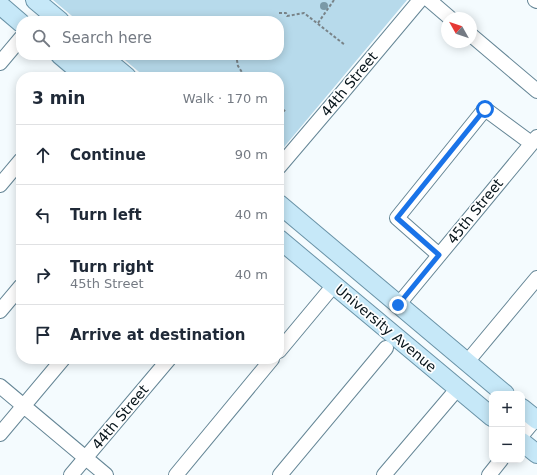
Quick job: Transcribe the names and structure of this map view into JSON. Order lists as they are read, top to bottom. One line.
{"streets":{"main road":["University Avenue"],"street":["44th Street","45th Street"]},"crossings":[["45th Street","University Avenue"]],"north":"top left","page":{"search":"Search here","heading":["3 min","Walk · 170 m"],"list":[["Continue","90 m"],["Turn left","40 m"],["Turn right","45th Street","40 m"],"Arrive at destination"],"map_buttons":["+","−"]}}
